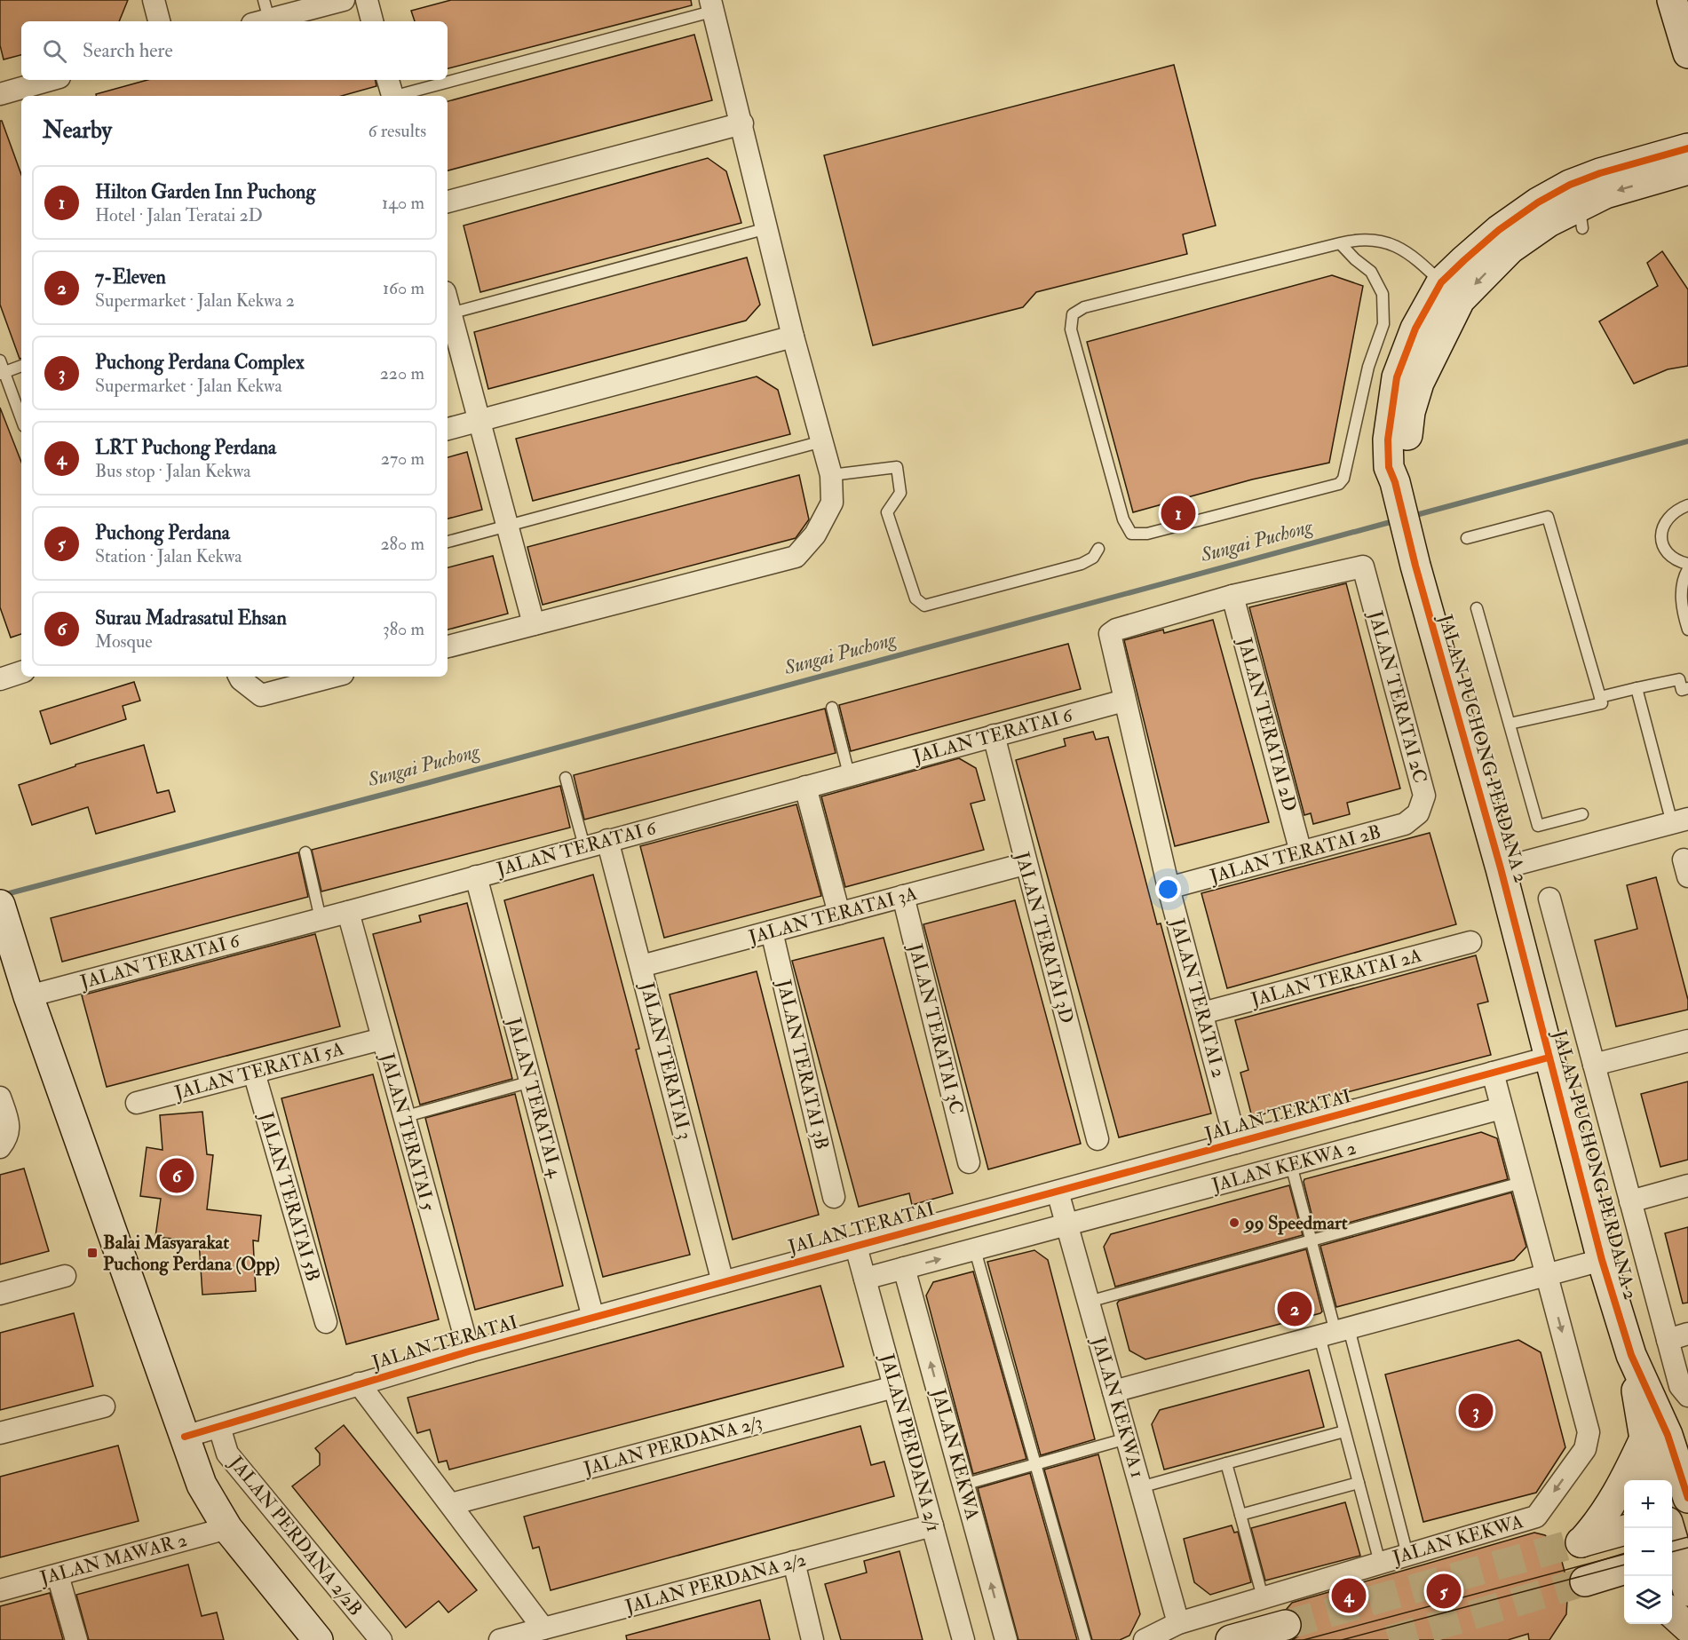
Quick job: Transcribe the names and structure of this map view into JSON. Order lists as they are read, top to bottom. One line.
{"streets":{"street":["JALAN TERATAI 2C","JALAN TERATAI 2D","JALAN TERATAI 6","JALAN PUCHONG PERDANA 2","JALAN TERATAI 2B","JALAN TERATAI 3A","JALAN TERATAI 3D","JALAN TERATAI 2A","JALAN TERATAI 2","JALAN TERATAI 3C","JALAN TERATAI 3","JALAN TERATAI 3B","JALAN TERATAI 5A","JALAN TERATAI 4","JALAN TERATAI","JALAN TERATAI 5","JALAN KEKWA 2","JALAN TERATAI 5B","JALAN KEKWA 1","JALAN PERDANA 2/1","JALAN PERDANA 2/3","JALAN KEKWA","JALAN PERDANA 2/2B","JALAN MAWAR 2","JALAN PERDANA 2/2"]},"crossings":[["JALAN TERATAI 2C","JALAN TERATAI 2D"],["JALAN TERATAI 2C","JALAN TERATAI 2B"],["JALAN TERATAI 2C","JALAN TERATAI 2"],["JALAN TERATAI 2D","JALAN TERATAI 2B"],["JALAN TERATAI 2D","JALAN TERATAI 2"],["JALAN TERATAI 6","JALAN TERATAI 3D"],["JALAN TERATAI 6","JALAN TERATAI 2"],["JALAN TERATAI 6","JALAN TERATAI 3"],["JALAN TERATAI 6","JALAN TERATAI 4"],["JALAN TERATAI 6","JALAN TERATAI 5"],["JALAN PUCHONG PERDANA 2","JALAN TERATAI"],["JALAN TERATAI 2B","JALAN TERATAI 2"],["JALAN TERATAI 3A","JALAN TERATAI 3D"],["JALAN TERATAI 3A","JALAN TERATAI 3C"],["JALAN TERATAI 3A","JALAN TERATAI 3"],["JALAN TERATAI 3A","JALAN TERATAI 3B"],["JALAN TERATAI 2A","JALAN TERATAI 2"],["JALAN TERATAI 2","JALAN TERATAI"],["JALAN TERATAI 3","JALAN TERATAI"],["JALAN TERATAI 5A","JALAN TERATAI 5"],["JALAN TERATAI 5A","JALAN TERATAI 5B"],["JALAN TERATAI 4","JALAN TERATAI"],["JALAN TERATAI","JALAN TERATAI 5"],["JALAN TERATAI","JALAN KEKWA 1"],["JALAN TERATAI","JALAN PERDANA 2/1"],["JALAN TERATAI","JALAN KEKWA"],["JALAN TERATAI","JALAN PERDANA 2/2B"],["JALAN KEKWA 2","JALAN KEKWA 1"],["JALAN KEKWA 2","JALAN PERDANA 2/1"],["JALAN KEKWA 2","JALAN KEKWA"],["JALAN KEKWA 1","JALAN KEKWA"],["JALAN PERDANA 2/1","JALAN PERDANA 2/3"],["JALAN PERDANA 2/1","JALAN PERDANA 2/2"]],"water":["Sungai Puchong"],"places":{"other":["99 Speedmart"],"transit":["Balai Masyarakat Puchong Perdana (Opp)"]},"page":{"search":"Search here","heading":["Nearby","6 results"],"list":[{"mark":"1","name":"Hilton Garden Inn Puchong","note":"Hotel · Jalan Teratai 2D","value":"140 m"},{"mark":"2","name":"7-Eleven","note":"Supermarket · Jalan Kekwa 2","value":"160 m"},{"mark":"3","name":"Puchong Perdana Complex","note":"Supermarket · Jalan Kekwa","value":"220 m"},{"mark":"4","name":"LRT Puchong Perdana","note":"Bus stop · Jalan Kekwa","value":"270 m"},{"mark":"5","name":"Puchong Perdana","note":"Station · Jalan Kekwa","value":"280 m"},{"mark":"6","name":"Surau Madrasatul Ehsan","note":"Mosque","value":"380 m"}],"pins":["1","6","2","3","5","4"],"map_buttons":["+","−"]}}
